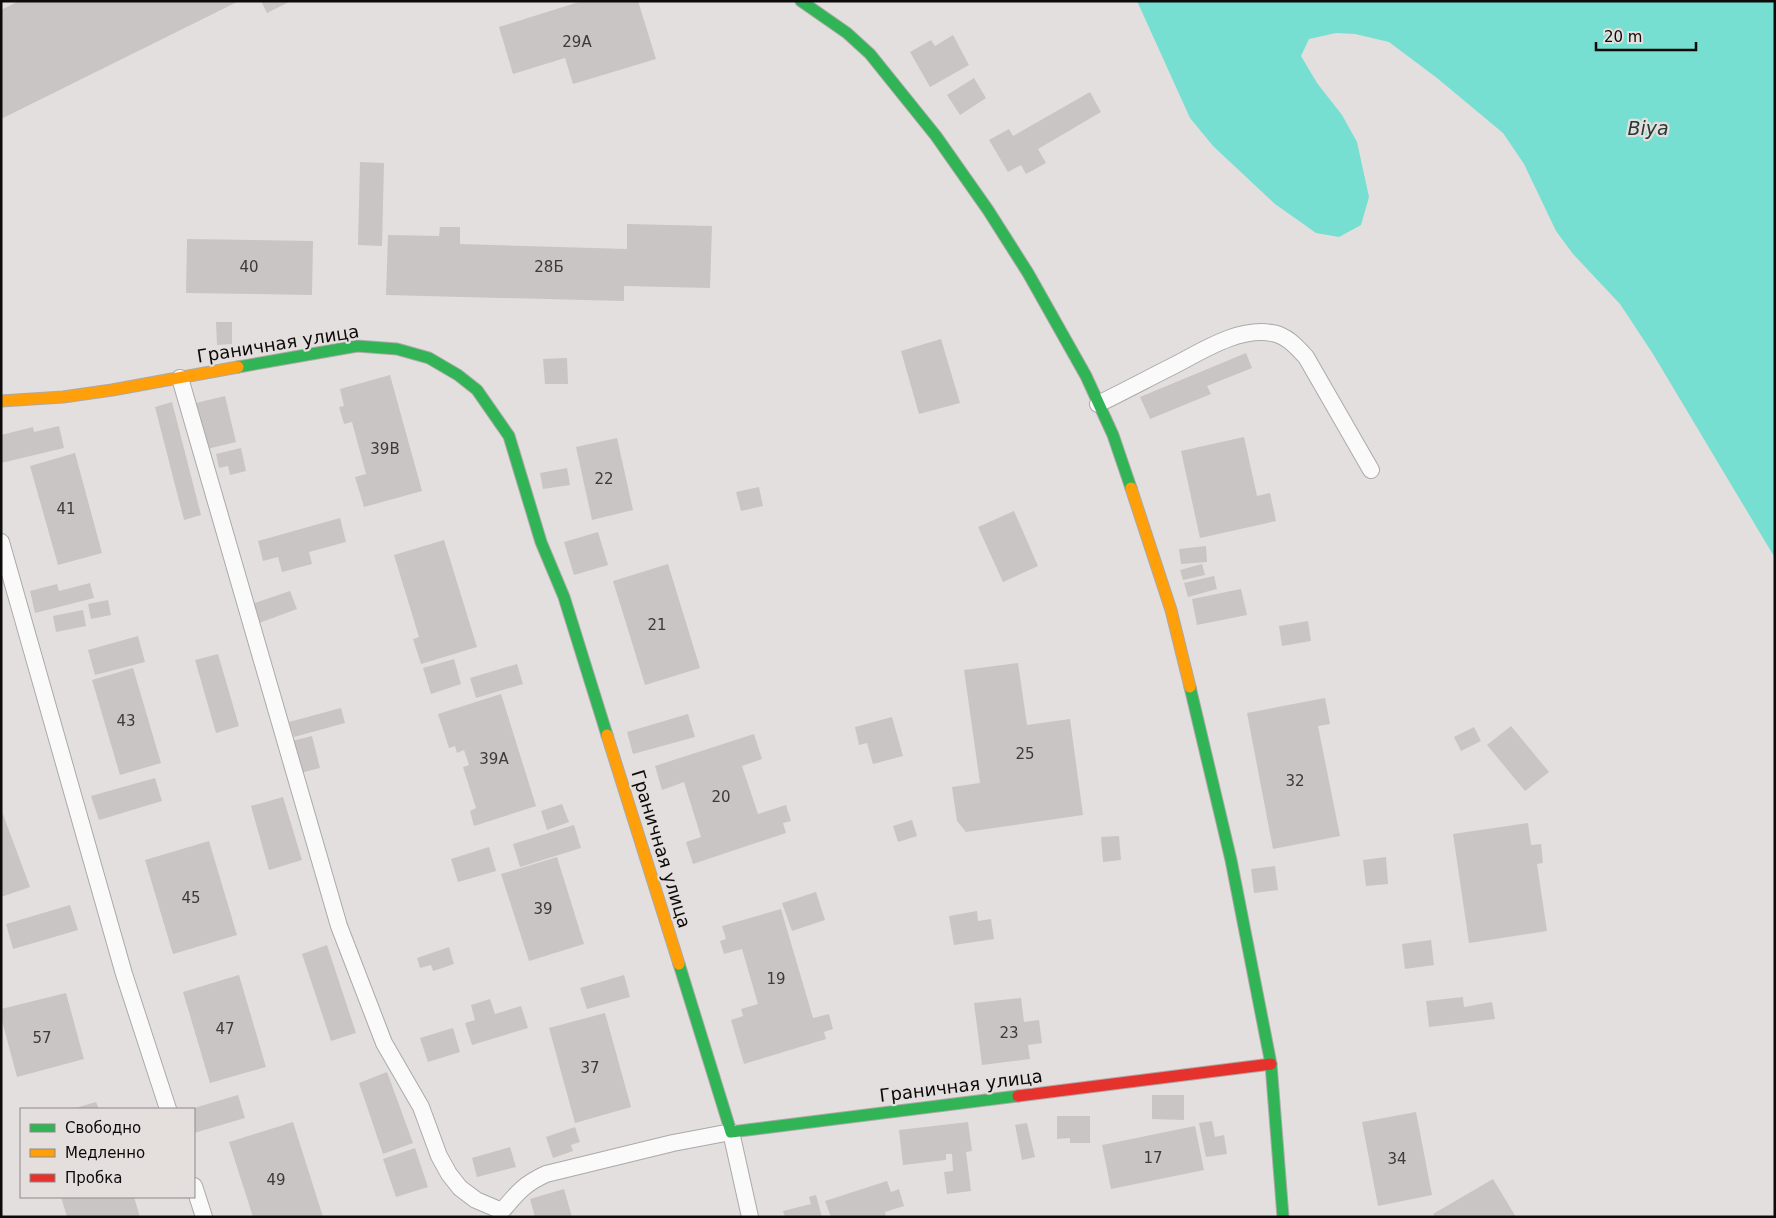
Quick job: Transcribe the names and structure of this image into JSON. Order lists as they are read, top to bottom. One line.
{"streets":{"street":["Граничная улица"]},"water":["Biya"],"house_numbers":["29А","40","28Б","39В","22","41","21","43","25","39А","32","20","45","39","19","47","23","57","37","17","34","49"],"legend":["Свободно","Медленно","Пробка"],"scale_bar":"20 m"}
